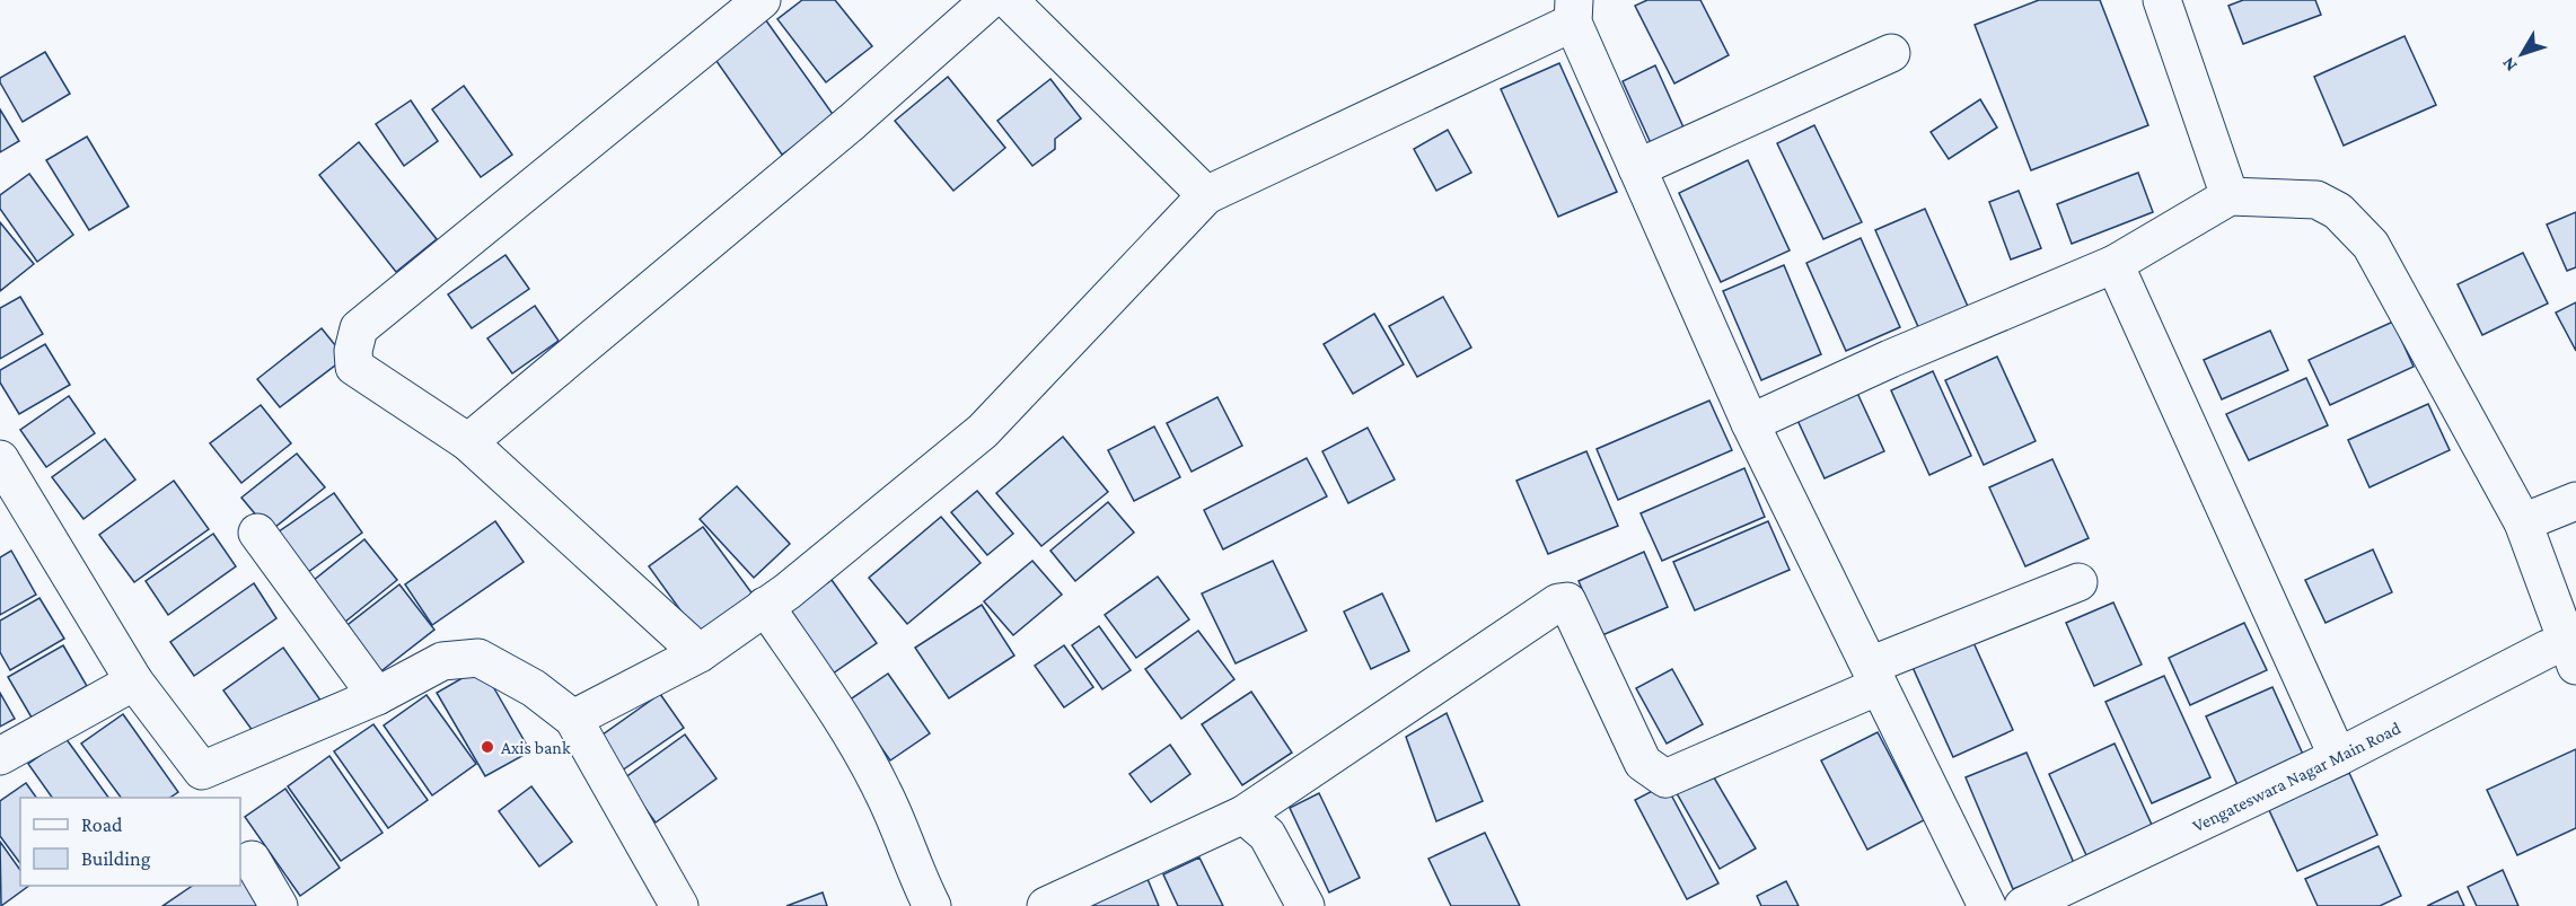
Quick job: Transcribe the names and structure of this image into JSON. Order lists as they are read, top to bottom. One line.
{"streets":{"street":["Vengateswara Nagar Main Road"]},"places":["Axis bank"],"legend":["Road","Building"],"north":"bottom left"}
